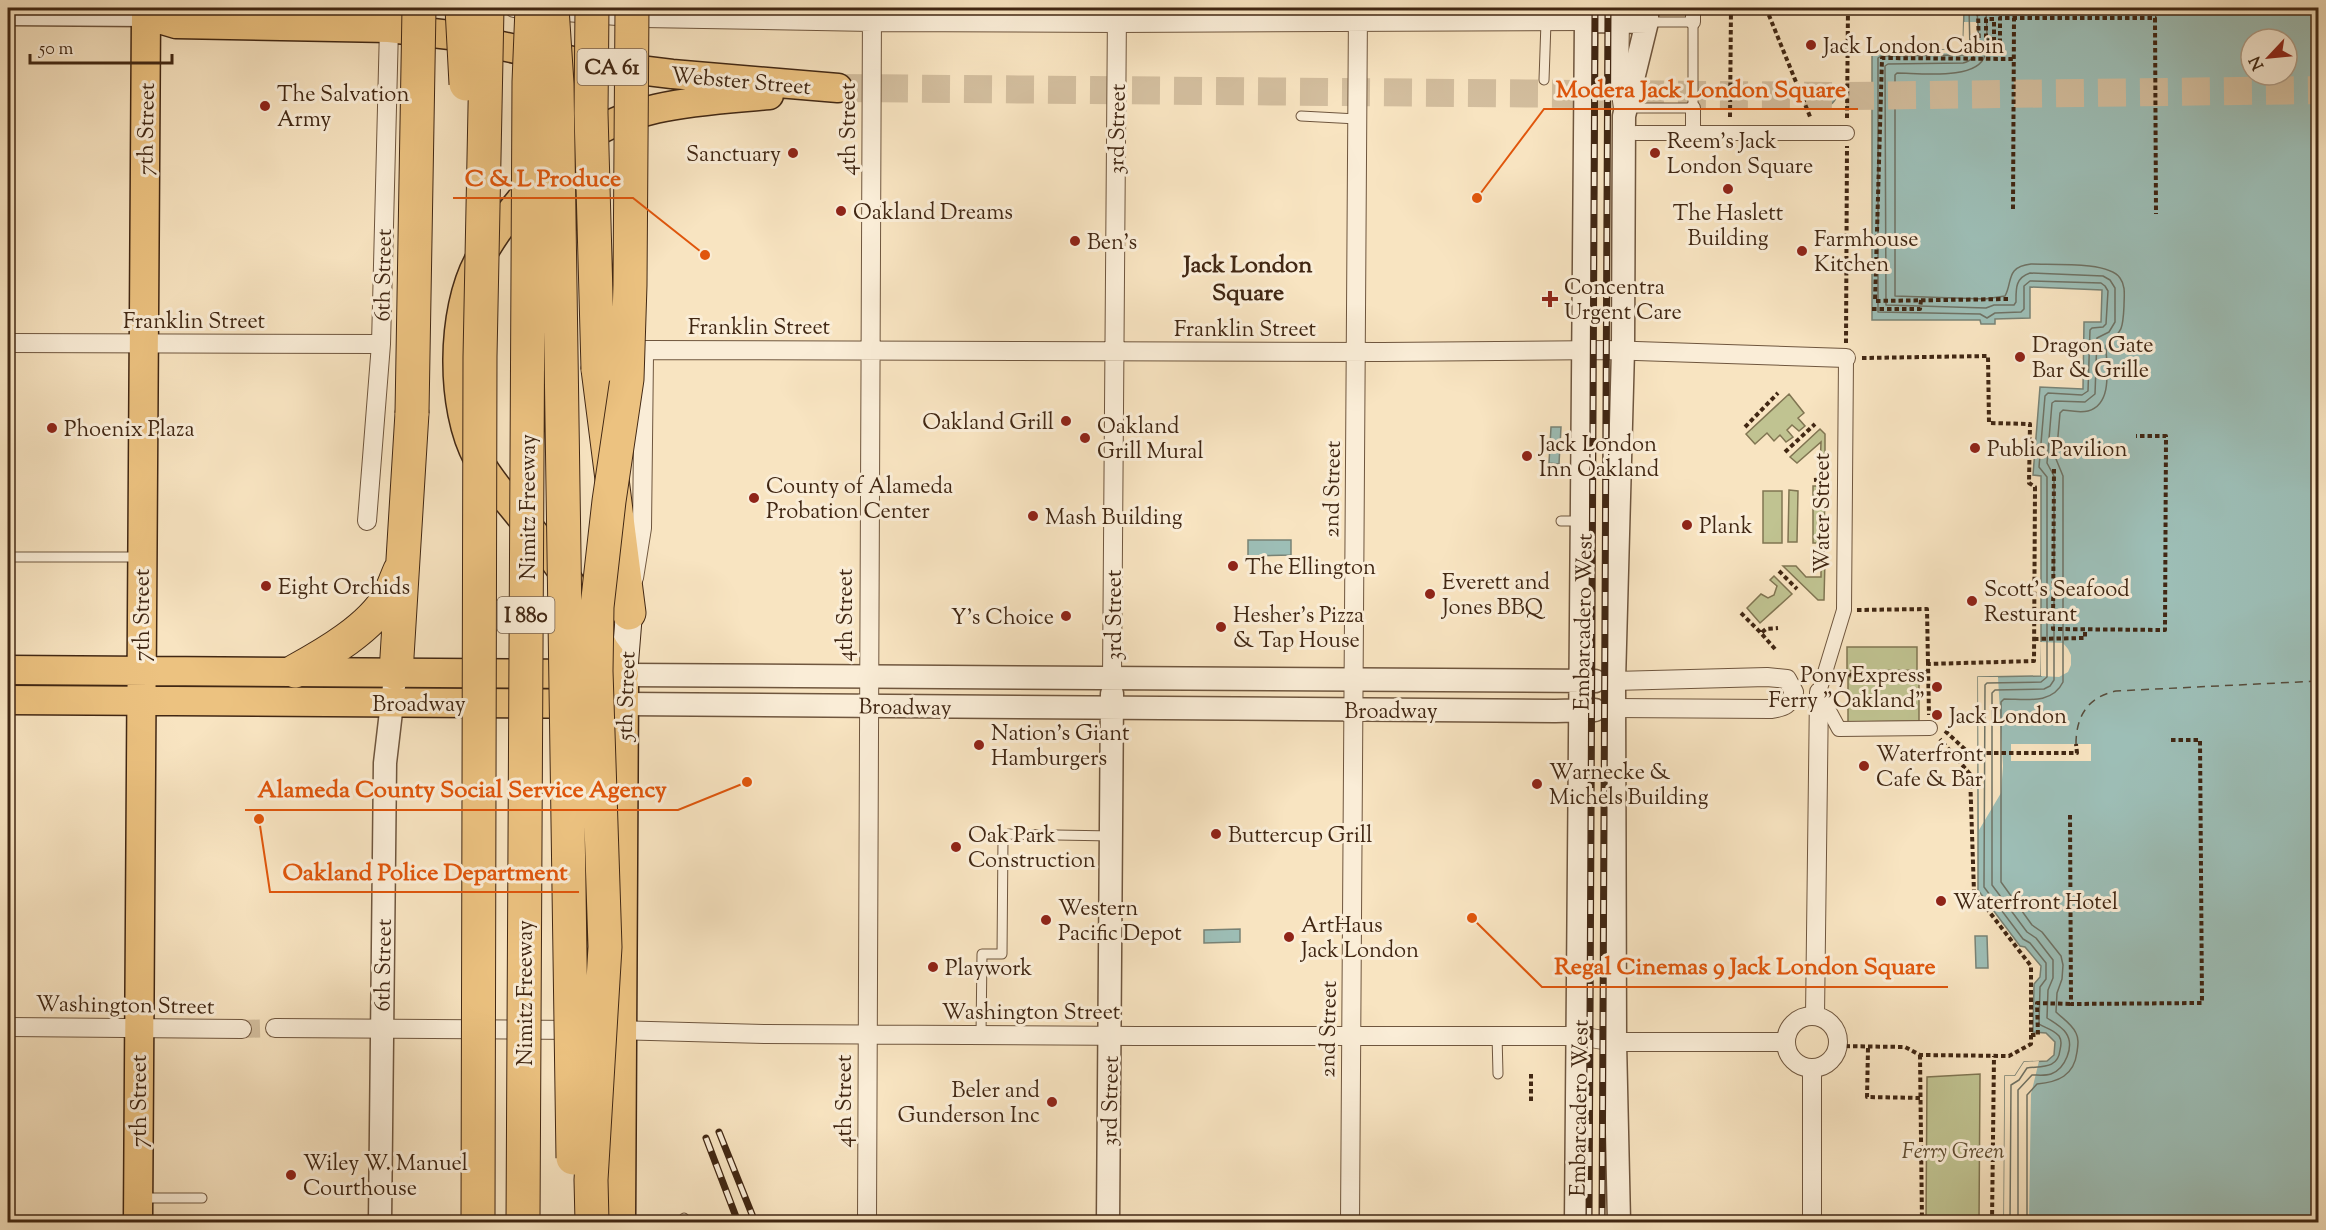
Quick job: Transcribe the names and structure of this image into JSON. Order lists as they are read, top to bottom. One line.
{"streets":{"highway":["Nimitz Freeway","I 880"],"main road":["CA 61","Webster Street","7th Street","5th Street","Broadway"],"street":["4th Street","3rd Street","6th Street","Franklin Street","2nd Street","Water Street","Embarcadero West","Washington Street"]},"crossings":[["Webster Street","7th Street"],["Webster Street","6th Street"],["Webster Street","5th Street"],["Webster Street","Broadway"],["7th Street","Franklin Street"],["7th Street","Broadway"],["7th Street","Washington Street"],["4th Street","Franklin Street"],["4th Street","Broadway"],["4th Street","Washington Street"],["3rd Street","Franklin Street"],["3rd Street","Broadway"],["3rd Street","Washington Street"],["6th Street","Franklin Street"],["6th Street","Broadway"],["6th Street","Washington Street"],["Franklin Street","2nd Street"],["Franklin Street","Water Street"],["Franklin Street","Embarcadero West"],["Franklin Street","5th Street"],["2nd Street","Broadway"],["2nd Street","Washington Street"],["Water Street","Washington Street"],["Embarcadero West","Broadway"],["Embarcadero West","Washington Street"],["5th Street","Broadway"],["5th Street","Washington Street"]],"districts":["Jack London Square"],"parks":["Ferry Green"],"places":{"other":["Jack London Cabin","The Salvation Army","Sanctuary","Reem’s Jack London Square","The Haslett Building","Modera Jack London Square","Oakland Dreams","Ben's","Farmhouse Kitchen","C & L Produce","Dragon Gate Bar & Grille","Oakland Grill","Phoenix Plaza","Oakland Grill Mural","Public Pavilion","Jack London Inn Oakland","County of Alameda Probation Center","Mash Building","Plank","The Ellington","Eight Orchids","Everett and Jones BBQ","Scott's Seafood Resturant","Y's Choice","Hesher's Pizza & Tap House","Pony Express Ferry \"Oakland\"","Jack London","Nation's Giant Hamburgers","Waterfront Cafe & Bar","Alameda County Social Service Agency","Warnecke & Michels Building","Oakland Police Department","Buttercup Grill","Oak Park Construction","Waterfront Hotel","Regal Cinemas 9 Jack London Square","Western Pacific Depot","ArtHaus Jack London","Playwork","Beler and Gunderson Inc","Wiley W. Manuel Courthouse"],"health":["Concentra Urgent Care"]},"scale_bar":"50 m","north":"bottom left"}
